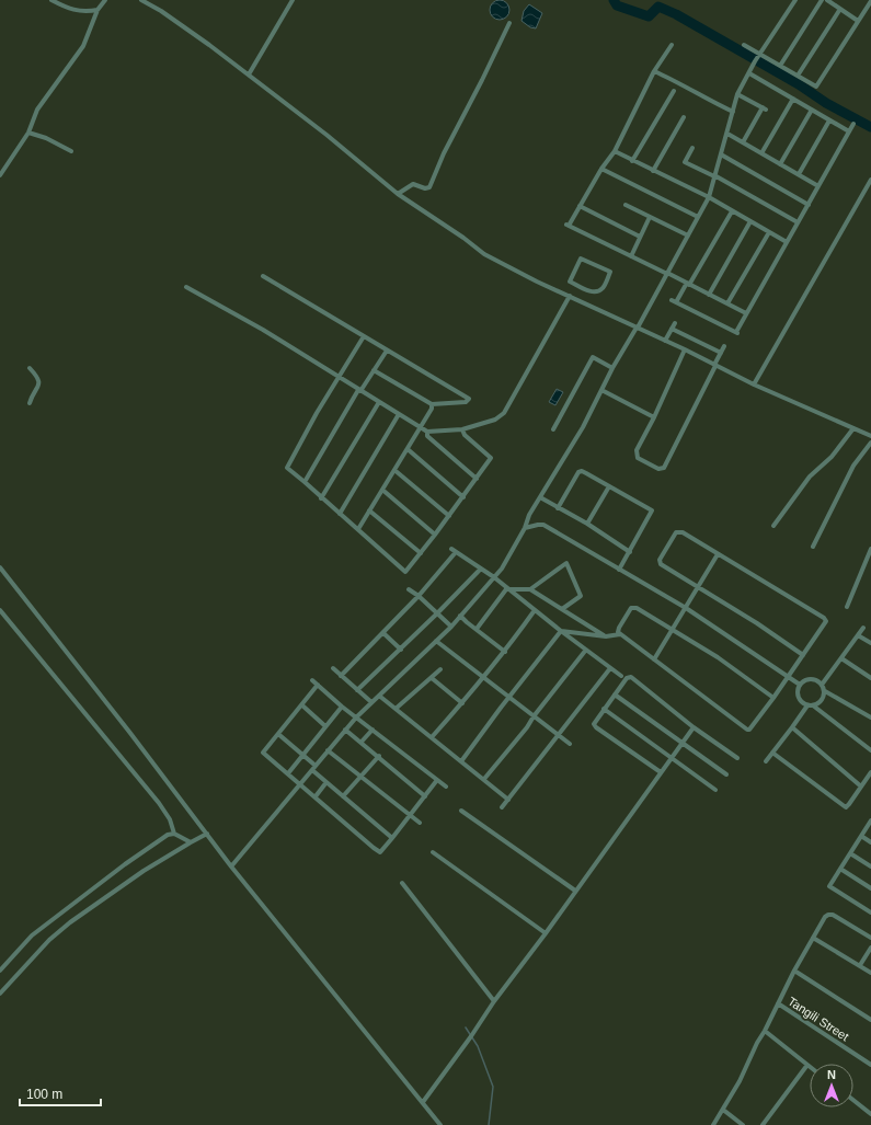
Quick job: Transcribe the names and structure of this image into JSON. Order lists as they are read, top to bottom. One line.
{"streets":{"street":["Tangili Street"]},"scale_bar":"100 m","north":"top"}
